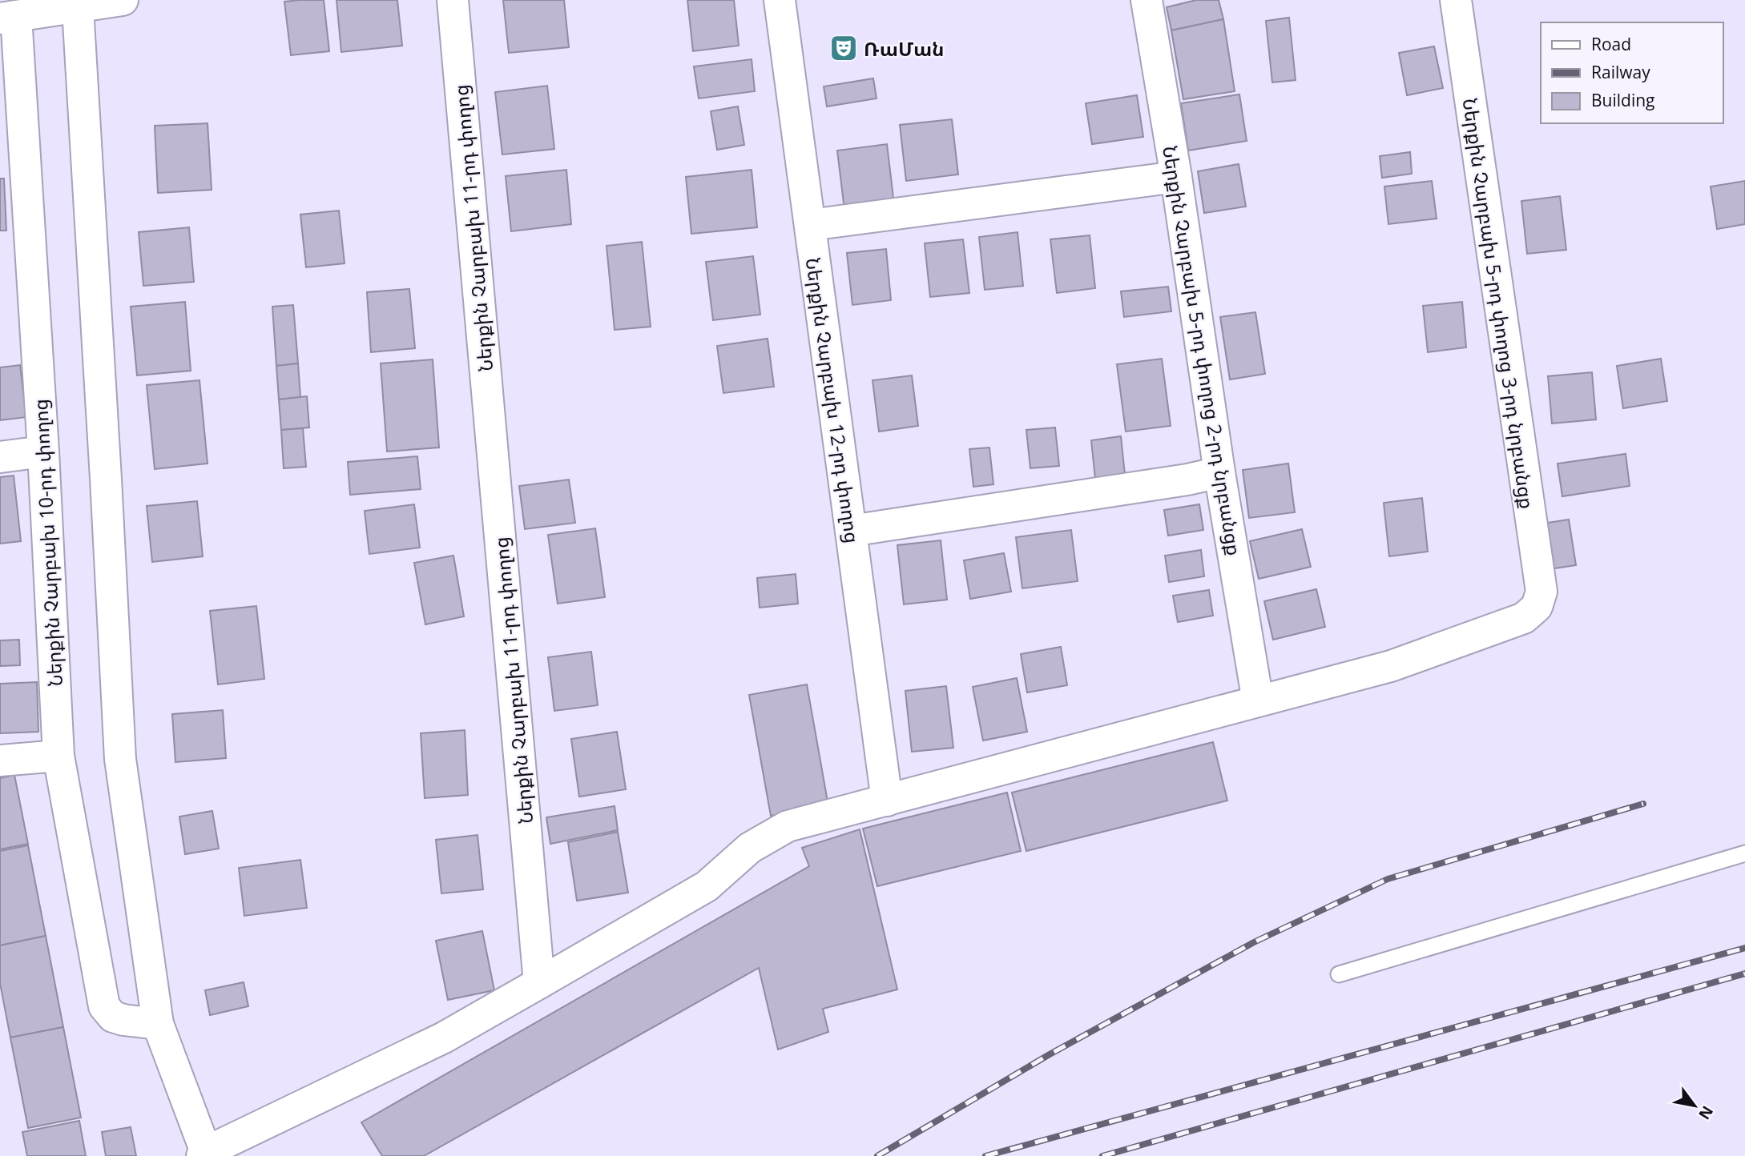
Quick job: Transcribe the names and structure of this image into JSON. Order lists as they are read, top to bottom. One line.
{"streets":{"street":["Ներքին Չարբախ 11-րդ փողոց","Ներքին Չարբախ 5-րդ փողոց 3-րդ նրբանցք","Ներքին Չարբախ 5-րդ փողոց 2-րդ նրբանցք","Ներքին Չարբախ 12-րդ փողոց","Ներքին Չարբախ 10-րդ փողոց"]},"crossings":[["Ներքին Չարբախ 5-րդ փողոց 3-րդ նրբանցք","Ներքին Չարբախ 5-րդ փողոց 2-րդ նրբանցք"]],"places":{"theatre":["ՌաՄան"]},"legend":["Road","Railway","Building"],"north":"bottom right"}
